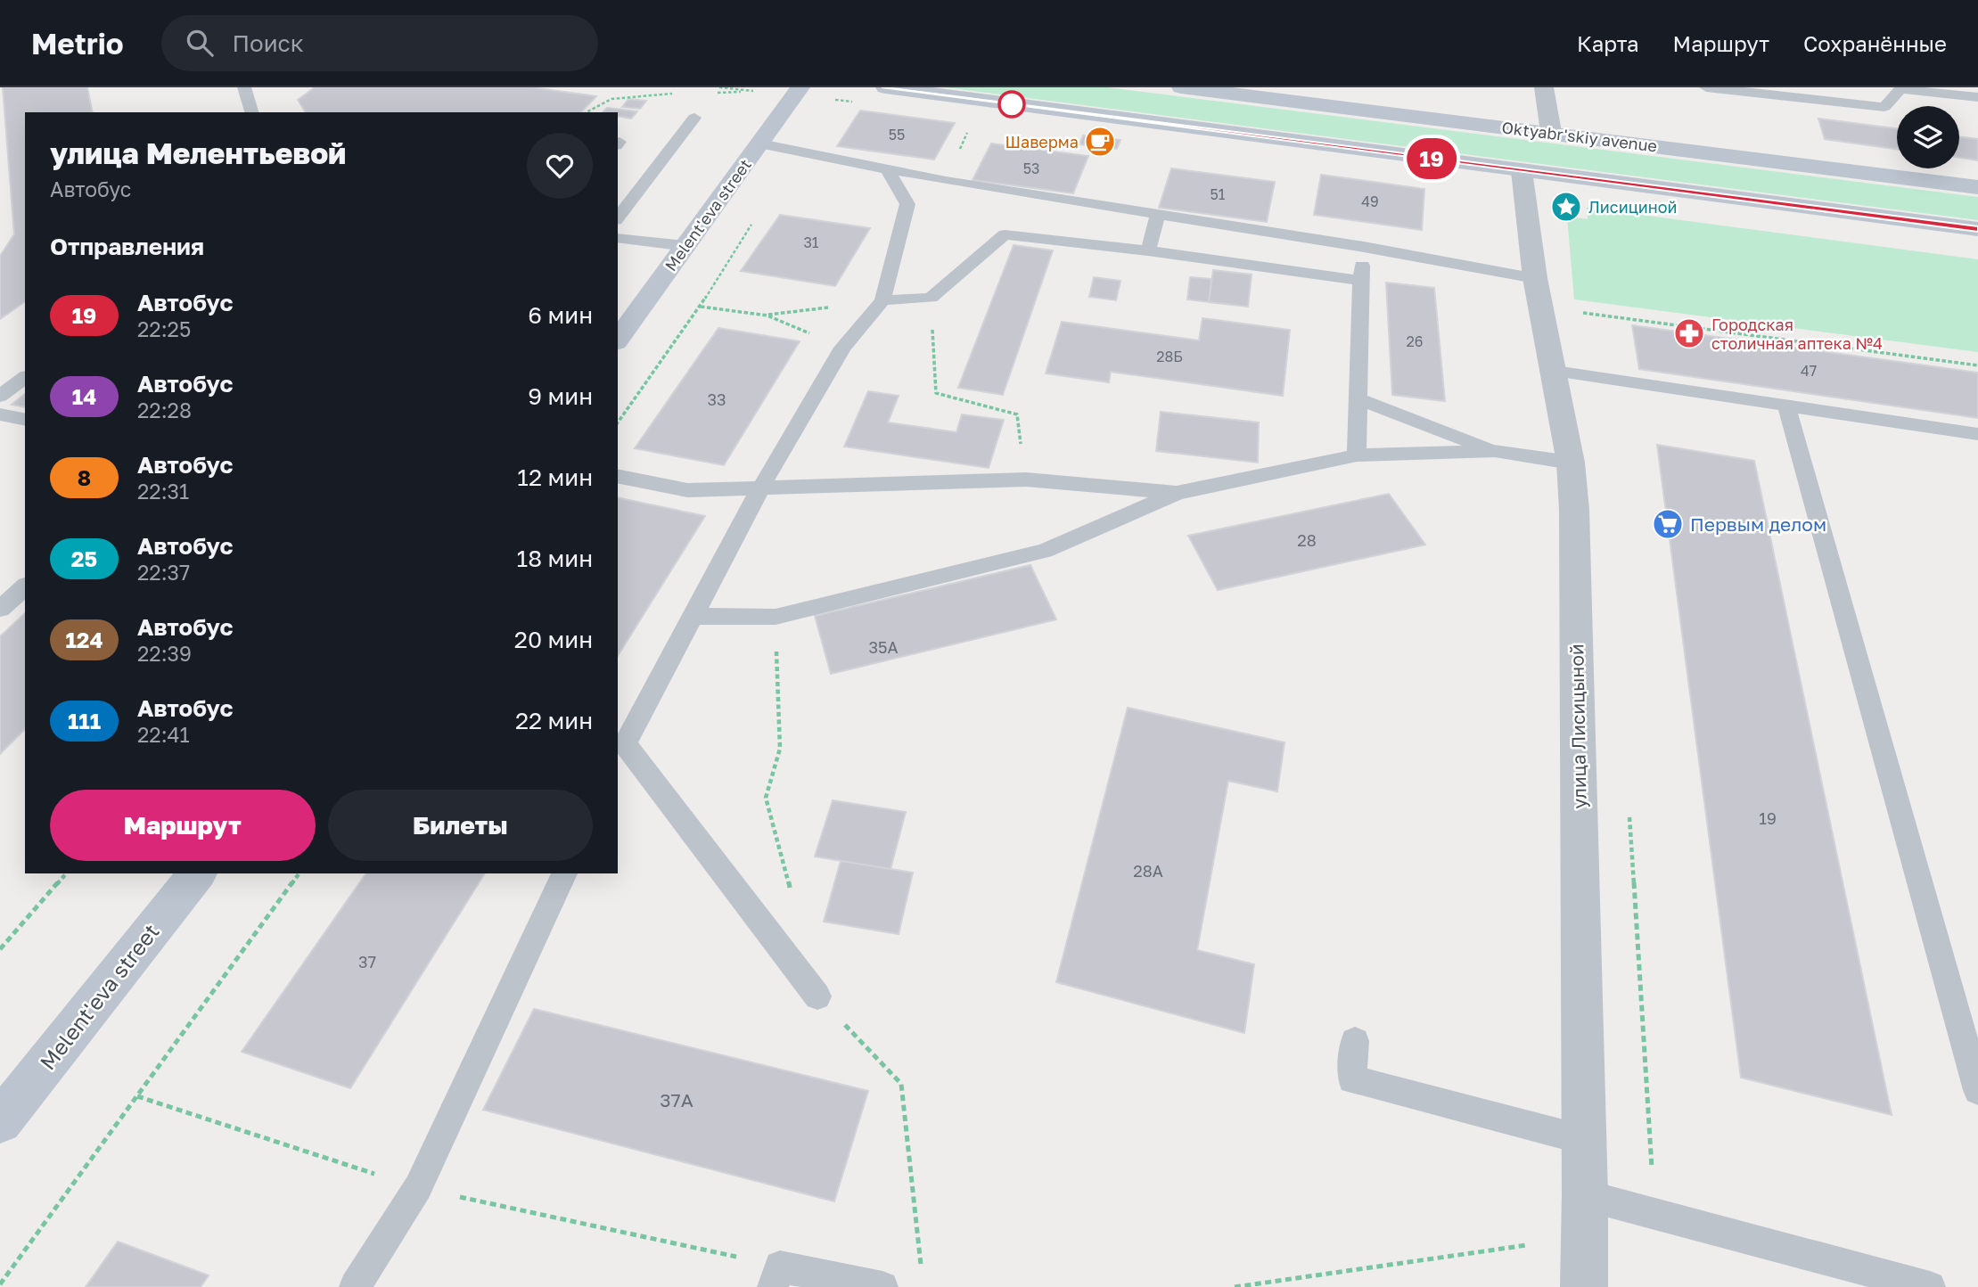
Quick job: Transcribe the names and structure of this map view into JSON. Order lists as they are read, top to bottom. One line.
{"streets":{"main road":["Oktyabr'skiy avenue","Melent'eva street"],"street":["улица Лисицыной"]},"places":{"cafe":["Шаверма"],"place":["Лисициной"],"pharmacy":["Городская столичная аптека №4"],"supermarket":["Первым делом"]},"lines":["bus line 19"],"house_numbers":["55","53","51","49","31","26","28Б","47","33","28","35А","19","28А","37","37А"],"page":{"header":"Metrio","search":"Поиск","nav":["Карта","Маршрут","Сохранённые"],"on_map":"19","heading":[["улица Мелентьевой","Автобус"],"Отправления"],"list":[{"mark":"19","name":"Автобус","note":"22:25","value":"6 мин"},{"mark":"14","name":"Автобус","note":"22:28","value":"9 мин"},{"mark":"8","name":"Автобус","note":"22:31","value":"12 мин"},{"mark":"25","name":"Автобус","note":"22:37","value":"18 мин"},{"mark":"124","name":"Автобус","note":"22:39","value":"20 мин"},{"mark":"111","name":"Автобус","note":"22:41","value":"22 мин"}],"buttons":["Маршрут","Билеты"]}}
